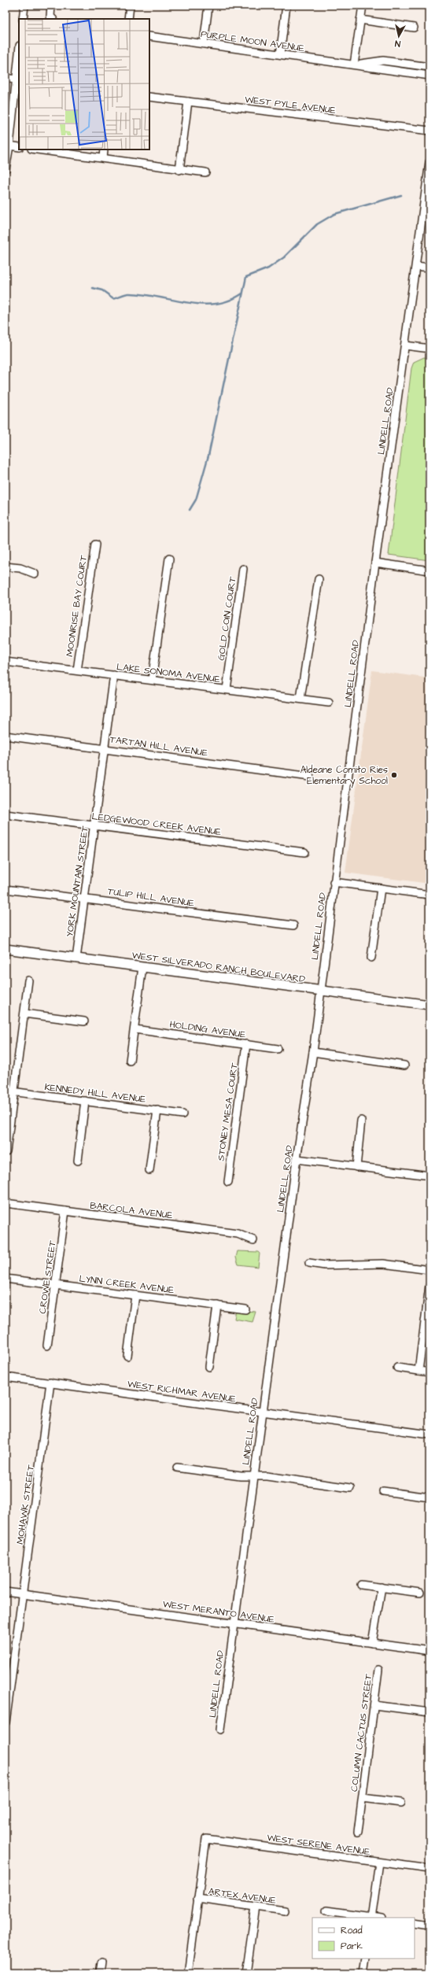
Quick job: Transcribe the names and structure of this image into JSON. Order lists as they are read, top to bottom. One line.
{"streets":{"main road":["WEST SILVERADO RANCH BOULEVARD"],"street":["PURPLE MOON AVENUE","WEST PYLE AVENUE","LINDELL ROAD","MOONRISE BAY COURT","GOLD COIN COURT","LAKE SONOMA AVENUE","TARTAN HILL AVENUE","LEDGEWOOD CREEK AVENUE","YORK MOUNTAIN STREET","TULIP HILL AVENUE","HOLDING AVENUE","KENNEDY HILL AVENUE","STONEY MESA COURT","BARCOLA AVENUE","CROWE STREET","LYNN CREEK AVENUE","WEST RICHMAR AVENUE","MOHAWK STREET","WEST MERANTO AVENUE","COLUMN CACTUS STREET","WEST SERENE AVENUE","ARTEX AVENUE"]},"crossings":[["LINDELL ROAD","WEST SILVERADO RANCH BOULEVARD"],["LINDELL ROAD","WEST RICHMAR AVENUE"],["LINDELL ROAD","WEST MERANTO AVENUE"],["MOONRISE BAY COURT","LAKE SONOMA AVENUE"],["GOLD COIN COURT","LAKE SONOMA AVENUE"],["LAKE SONOMA AVENUE","YORK MOUNTAIN STREET"],["TARTAN HILL AVENUE","YORK MOUNTAIN STREET"],["LEDGEWOOD CREEK AVENUE","YORK MOUNTAIN STREET"],["YORK MOUNTAIN STREET","TULIP HILL AVENUE"],["YORK MOUNTAIN STREET","WEST SILVERADO RANCH BOULEVARD"],["HOLDING AVENUE","STONEY MESA COURT"],["BARCOLA AVENUE","CROWE STREET"],["CROWE STREET","LYNN CREEK AVENUE"],["WEST RICHMAR AVENUE","MOHAWK STREET"],["MOHAWK STREET","WEST MERANTO AVENUE"],["WEST SERENE AVENUE","ARTEX AVENUE"]],"places":["Aldeane Comito Ries Elementary School"],"legend":["Road","Park"],"north":"bottom"}
